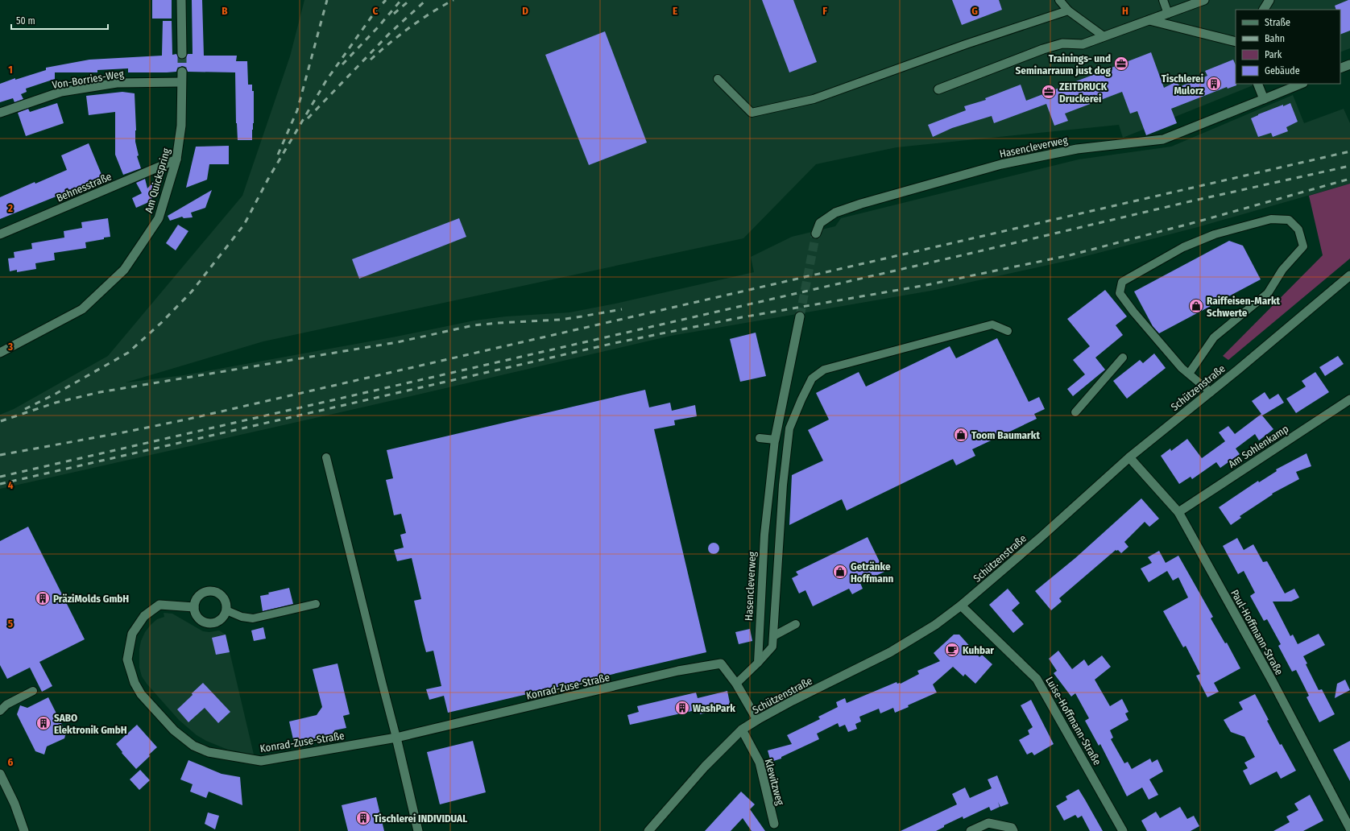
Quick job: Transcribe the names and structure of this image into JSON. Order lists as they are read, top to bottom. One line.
{"streets":{"street":["Von-Borries-Weg","Hasencleverweg","Am Quickspring","Behnesstraße","Schützenstraße","Am Sohlenkamp","Paul-Hoffmann-Straße","Konrad-Zuse-Straße","Luise-Hoffmann-Straße","Klewitzweg"]},"crossings":[["Von-Borries-Weg","Am Quickspring"],["Am Quickspring","Behnesstraße"],["Schützenstraße","Paul-Hoffmann-Straße"],["Schützenstraße","Luise-Hoffmann-Straße"],["Schützenstraße","Klewitzweg"],["Am Sohlenkamp","Paul-Hoffmann-Straße"]],"places":{"office":["Trainings- und Seminarraum just dog","ZEITDRUCK Druckerei"],"building":["Tischlerei Mulorz","PräziMolds GmbH","WashPark","SABO Elektronik GmbH","Tischlerei INDIVIDUAL"],"shop":["Raiffeisen-Markt Schwerte","Toom Baumarkt","Getränke Hoffmann"],"cafe":["Kuhbar"]},"legend":["Straße","Bahn","Park","Gebäude"],"scale_bar":"50 m","grid":{"columns":["B","C","D","E","F","G","H"],"rows":["1","2","3","4","5","6"]}}
